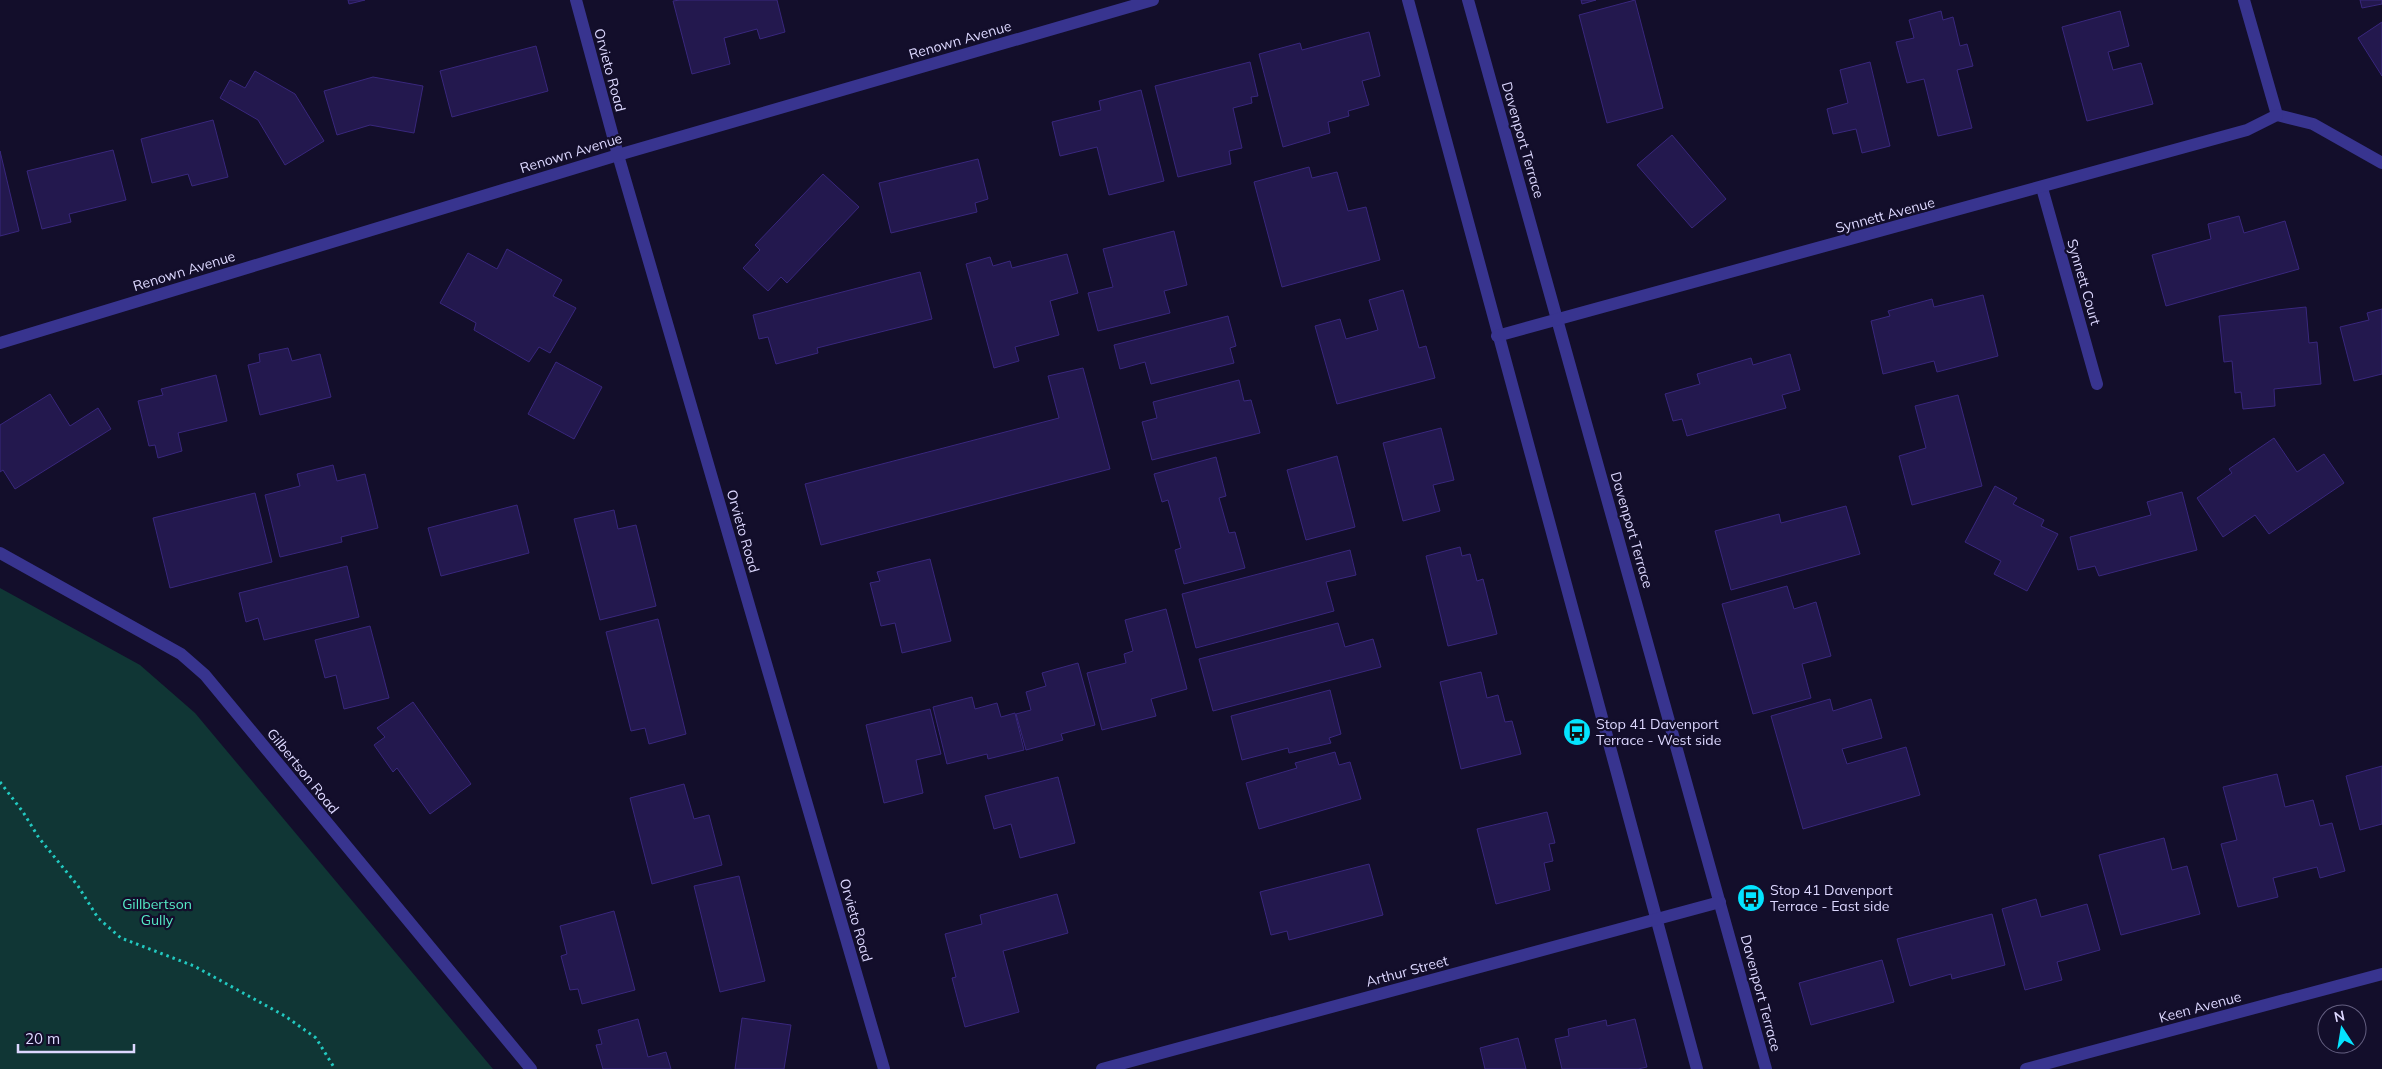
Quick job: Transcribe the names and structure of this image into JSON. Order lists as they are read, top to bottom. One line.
{"streets":{"street":["Renown Avenue","Orvieto Road","Davenport Terrace","Synnett Avenue","Synnett Court","Gilbertson Road","Arthur Street","Keen Avenue"]},"crossings":[["Renown Avenue","Orvieto Road"],["Davenport Terrace","Synnett Avenue"],["Davenport Terrace","Arthur Street"],["Synnett Avenue","Synnett Court"]],"parks":["Gillbertson Gully"],"places":{"bus stop":["Stop 41 Davenport Terrace - West side","Stop 41 Davenport Terrace - East side"]},"scale_bar":"20 m","north":"top"}
